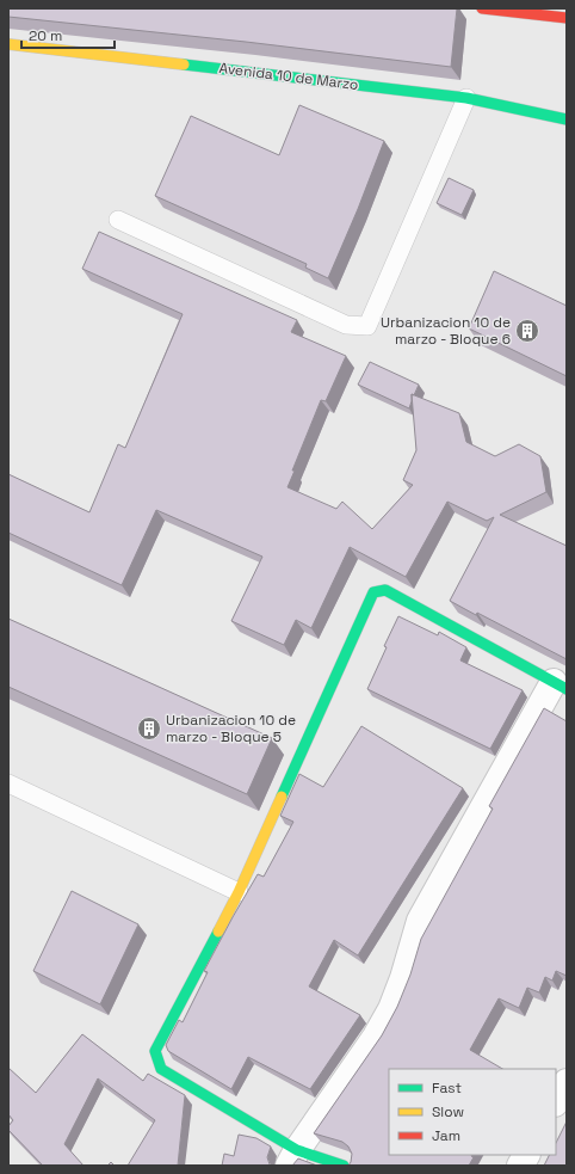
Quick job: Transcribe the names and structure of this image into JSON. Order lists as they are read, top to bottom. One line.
{"streets":{"street":["Avenida 10 de Marzo"]},"places":{"building":["Urbanizacion 10 de marzo - Bloque 6","Urbanizacion 10 de marzo - Bloque 5"]},"legend":["Fast","Slow","Jam"],"scale_bar":"20 m"}
